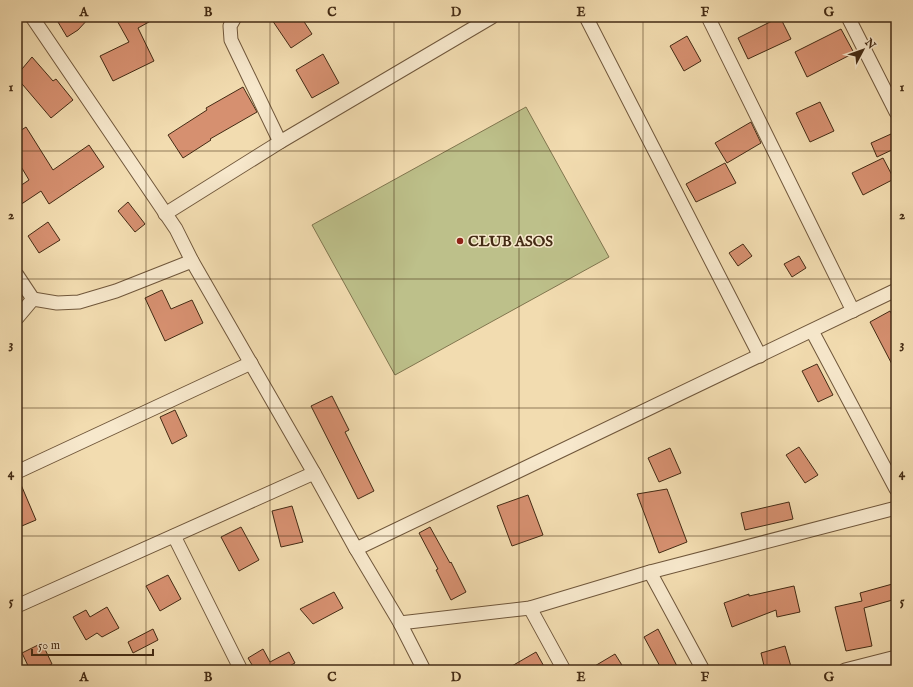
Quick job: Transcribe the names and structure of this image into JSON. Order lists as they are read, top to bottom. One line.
{"places":["CLUB ASOS"],"scale_bar":"50 m","north":"top right","grid":{"columns":["A","B","C","D","E","F","G"],"rows":["1","2","3","4","5"]}}
